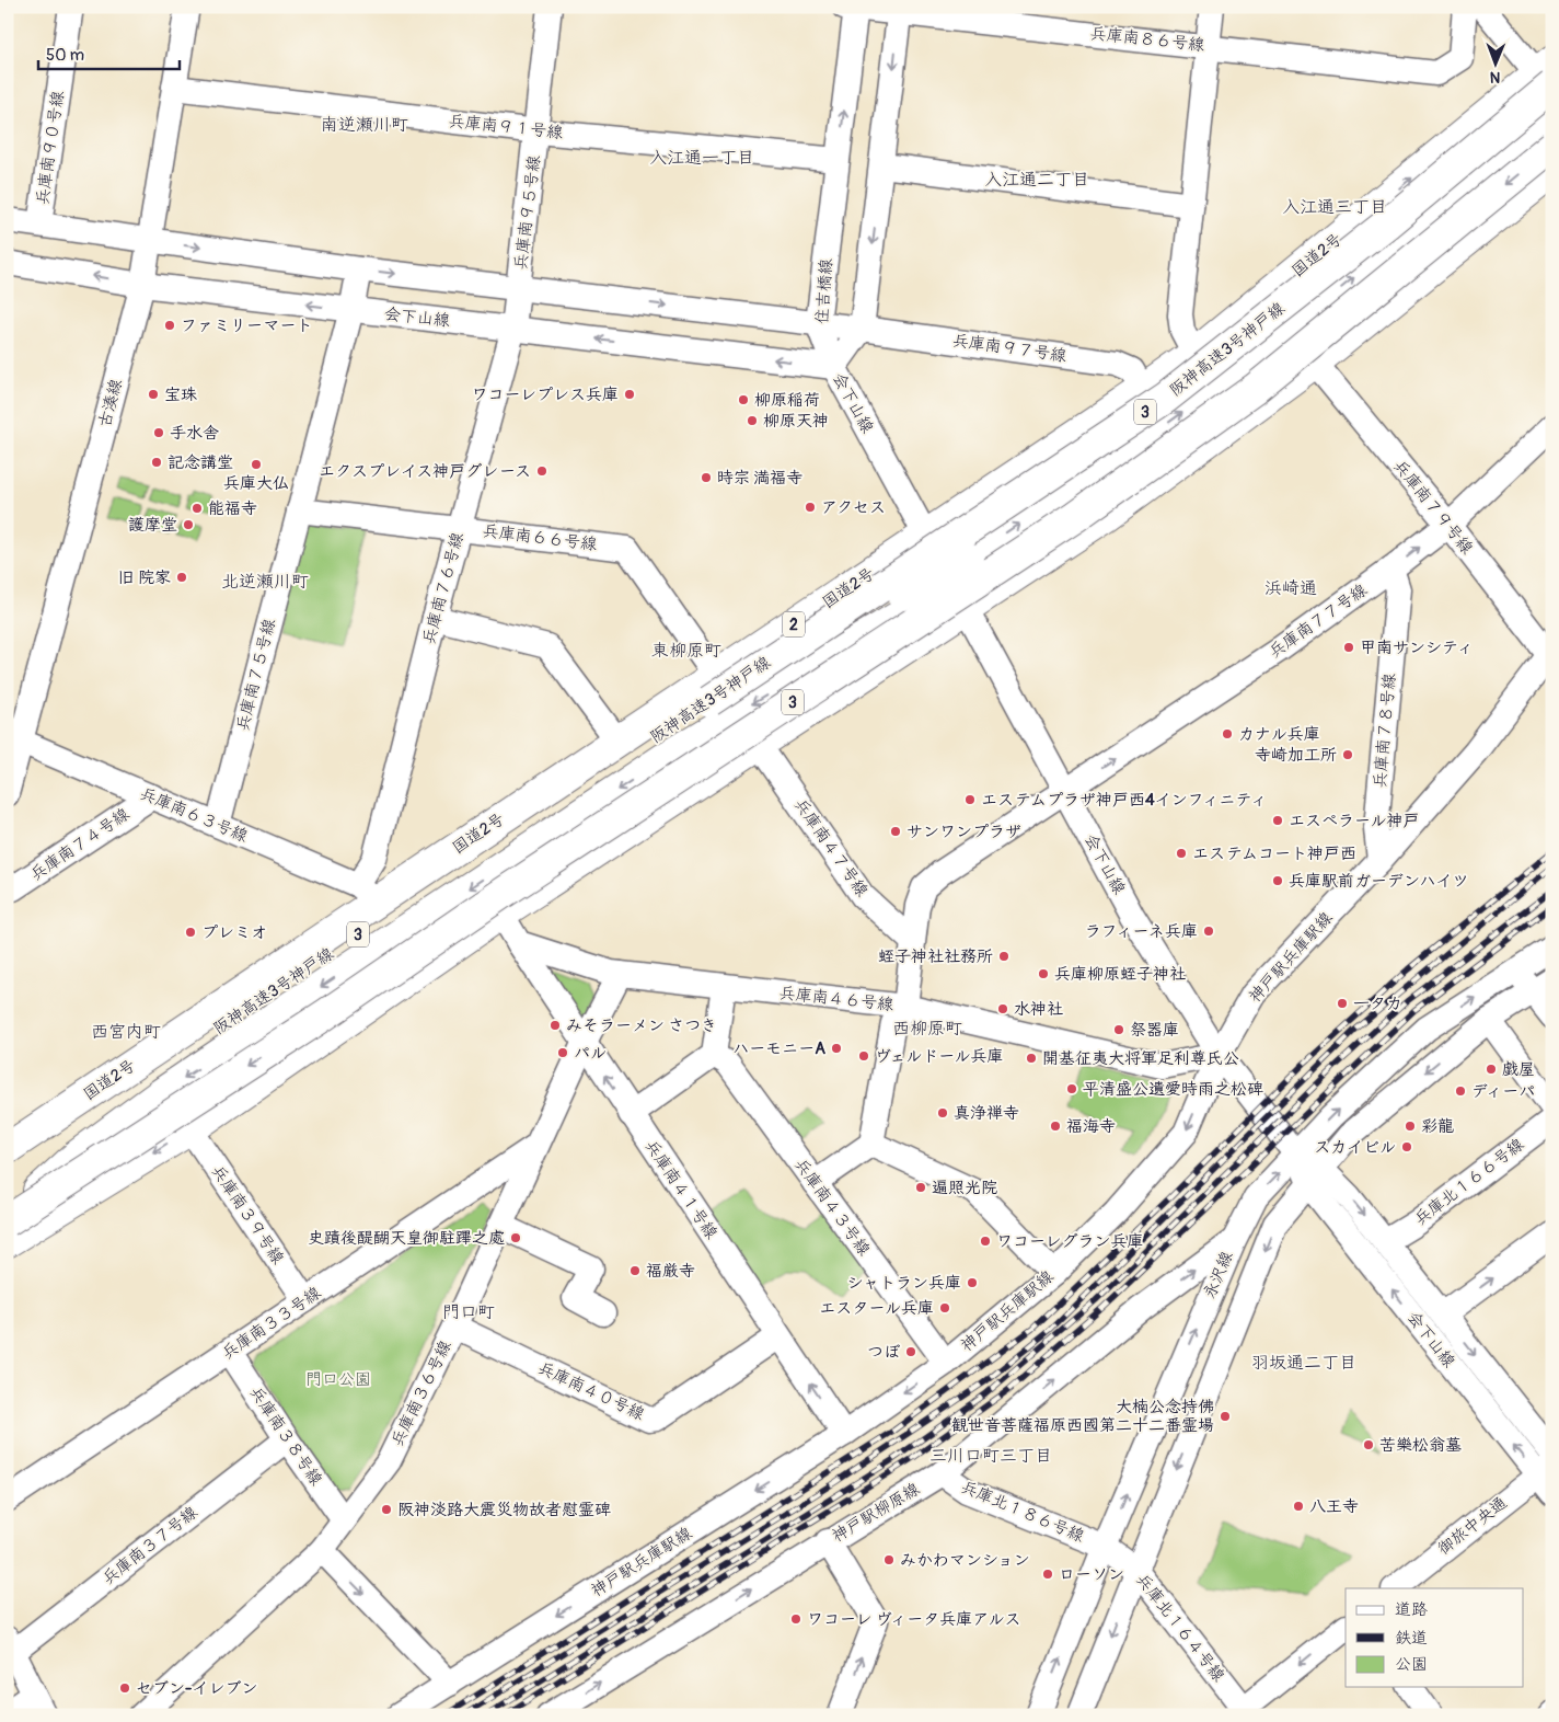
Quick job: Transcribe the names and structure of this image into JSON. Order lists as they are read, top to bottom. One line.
{"streets":{"highway":["国道2号","阪神高速3号神戸線","3","2"],"street":["兵庫南８６号線","兵庫南９１号線","兵庫南９０号線","兵庫南９５号線","住吉橋線","会下山線","兵庫南９７号線","古湊線","兵庫南７９号線","兵庫南６６号線","兵庫南７６号線","兵庫南７７号線","兵庫南７５号線","兵庫南７８号線","兵庫南６３号線","兵庫南７４号線","兵庫南４７号線","神戸駅兵庫駅線","兵庫南４６号線","兵庫北１６６号線","兵庫南４１号線","兵庫南４３号線","兵庫南３９号線","永沢線","兵庫南３３号線","兵庫南４０号線","兵庫南３６号線","兵庫南３８号線","兵庫北１８６号線","神戸駅柳原線","御旅中央通","兵庫南３７号線","兵庫北１６４号線"]},"crossings":[["兵庫南８６号線","住吉橋線"],["兵庫南９１号線","兵庫南９５号線"],["兵庫南９１号線","住吉橋線"],["兵庫南９１号線","古湊線"],["兵庫南９５号線","兵庫南７６号線"],["国道2号","会下山線"],["国道2号","兵庫南９７号線"],["国道2号","阪神高速3号神戸線"],["国道2号","3"],["国道2号","兵庫南６６号線"],["国道2号","兵庫南７６号線"],["国道2号","兵庫南６３号線"],["住吉橋線","会下山線"],["住吉橋線","兵庫南９７号線"],["会下山線","古湊線"],["会下山線","3"],["会下山線","兵庫南７６号線"],["会下山線","兵庫南７７号線"],["会下山線","兵庫南７５号線"],["会下山線","神戸駅兵庫駅線"],["会下山線","兵庫南４６号線"],["会下山線","兵庫北１６６号線"],["会下山線","永沢線"],["会下山線","御旅中央通"],["阪神高速3号神戸線","3"],["阪神高速3号神戸線","兵庫南６６号線"],["古湊線","兵庫南６３号線"],["3","兵庫南６６号線"],["兵庫南７９号線","兵庫南７７号線"],["兵庫南７９号線","神戸駅兵庫駅線"],["兵庫南６６号線","兵庫南７６号線"],["兵庫南６６号線","兵庫南７５号線"],["兵庫南７６号線","兵庫南６３号線"],["兵庫南７７号線","兵庫南７８号線"],["兵庫南７７号線","兵庫南４７号線"],["兵庫南７７号線","兵庫南４６号線"],["兵庫南７５号線","兵庫南６３号線"],["兵庫南７８号線","神戸駅兵庫駅線"],["兵庫南６３号線","兵庫南７４号線"],["神戸駅兵庫駅線","兵庫南４６号線"],["神戸駅兵庫駅線","兵庫南４１号線"],["神戸駅兵庫駅線","兵庫南４３号線"],["兵庫南４６号線","兵庫南４１号線"],["兵庫南４６号線","兵庫南３６号線"],["兵庫南４１号線","兵庫南４０号線"],["兵庫南４１号線","兵庫南３６号線"],["兵庫南３９号線","兵庫南３３号線"],["永沢線","兵庫北１８６号線"],["永沢線","神戸駅柳原線"],["永沢線","兵庫北１６４号線"],["兵庫南３３号線","兵庫南３６号線"],["兵庫南３３号線","兵庫南３８号線"],["兵庫南４０号線","兵庫南３６号線"],["兵庫南３６号線","兵庫南３８号線"],["兵庫南３８号線","兵庫南３７号線"],["兵庫北１８６号線","神戸駅柳原線"],["兵庫北１８６号線","兵庫北１６４号線"]],"one_way":["兵庫南７７号線","神戸駅兵庫駅線","神戸駅柳原線"],"districts":["南逆瀬川町","入江通一丁目","入江通二丁目","入江通三丁目","北逆瀬川町","浜崎通","東柳原町","西柳原町","西宮内町","門口町","羽坂通二丁目","三川口町三丁目"],"parks":["門口公園"],"places":["ファミリーマート","宝珠","ワコーレプレス兵庫","柳原稲荷","柳原天神","手水舎","記念講堂","兵庫大仏","エクスプレイス神戸グレース","時宗 満福寺","アクセス","能福寺","護摩堂","旧 院家","甲南サンシティ","カナル兵庫","寺崎加工所","エステムプラザ神戸西4インフィニティ","エスペラール神戸","サンワンプラザ","エステムコート神戸西","兵庫駅前ガーデンハイツ","ラフィーネ兵庫","プレミオ","蛭子神社社務所","兵庫柳原蛭子神社","一タカ","水神社","みそラーメン さつき","祭器庫","ハーモニーA","パル","ヴェルドール兵庫","開基征夷大将軍足利尊氏公","戯屋","平清盛公遺愛時雨之松碑","ディーパ","真浄禅寺","福海寺","彩龍","スカイビル","遍照光院","史蹟後醍醐天皇御駐蹕之處","ワコーレグラン兵庫","福厳寺","シャトラン兵庫","エスタール兵庫","つぼ","大楠公念持佛 観世音菩薩福原西國第二十二番霊場","苦樂松翁墓","八王寺","阪神淡路大震災物故者慰霊碑","みかわマンション","ローソン","ワコーレ ヴィータ兵庫アルス","セブン-イレブン"],"legend":["道路","鉄道","公園"],"scale_bar":"50 m","north":"bottom"}
